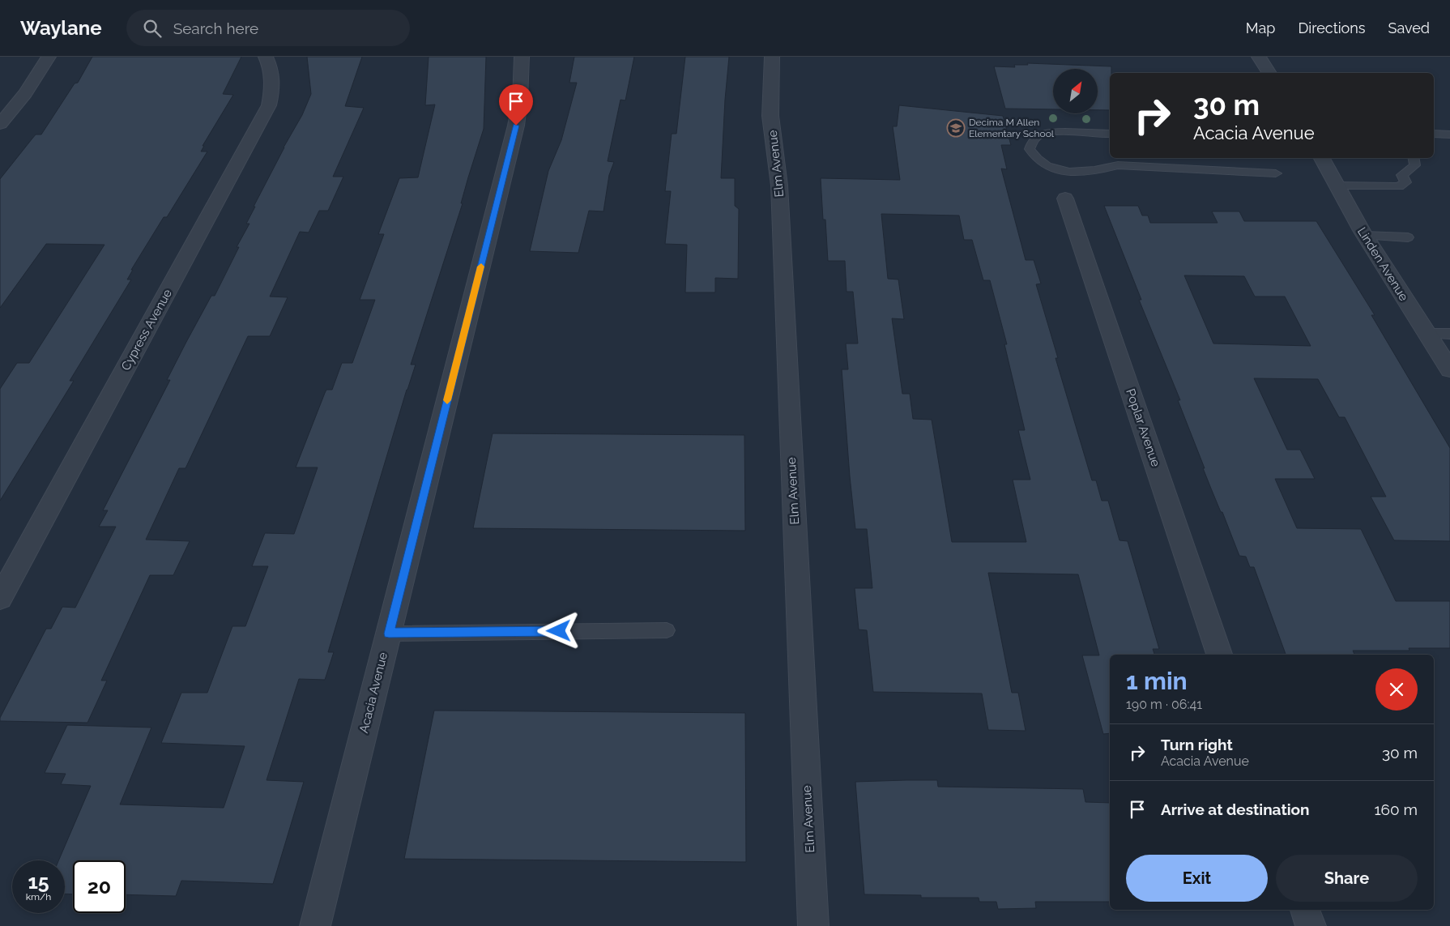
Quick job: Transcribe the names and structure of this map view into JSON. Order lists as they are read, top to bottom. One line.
{"streets":{"street":["Elm Avenue","Linden Avenue","Cypress Avenue","Poplar Avenue","Acacia Avenue"]},"places":{"school or university":["Decima M Allen Elementary School"]},"north":"top right","page":{"header":"Waylane","search":"Search here","nav":["Map","Directions","Saved"],"turn":["30 m","Acacia Avenue"],"heading":["1 min","190 m · 06:41"],"list":[{"name":"Turn right","note":"Acacia Avenue","value":"30 m"},{"name":"Arrive at destination","value":"160 m"}],"buttons":["Exit","Share"],"speed":"15 km/h","limit":"20"}}
